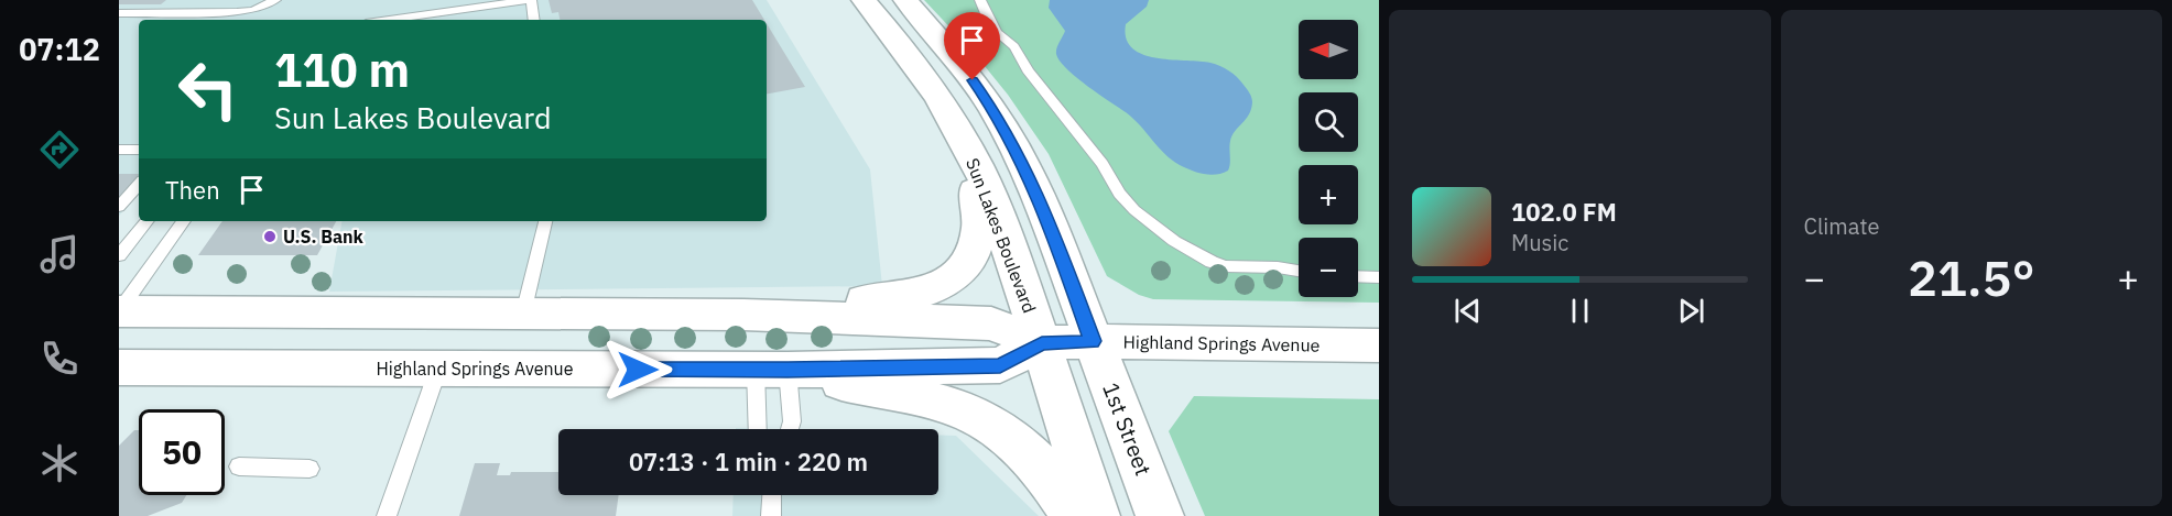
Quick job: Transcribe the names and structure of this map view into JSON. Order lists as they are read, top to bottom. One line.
{"streets":{"main road":["Sun Lakes Boulevard","Highland Springs Avenue","1st Street"]},"crossings":[["Sun Lakes Boulevard","Highland Springs Avenue"],["Highland Springs Avenue","1st Street"]],"places":["U.S. Bank"],"north":"left","page":{"tabs":"07:12","tile":"Climate","map_buttons":["+","−"],"turn":["110 m","Sun Lakes Boulevard"],"then":"Then","song":["102.0 FM","Music"],"heat":["−","21.5°","+"],"limit":"50","trip":"07:13 · 1 min · 220 m"}}
